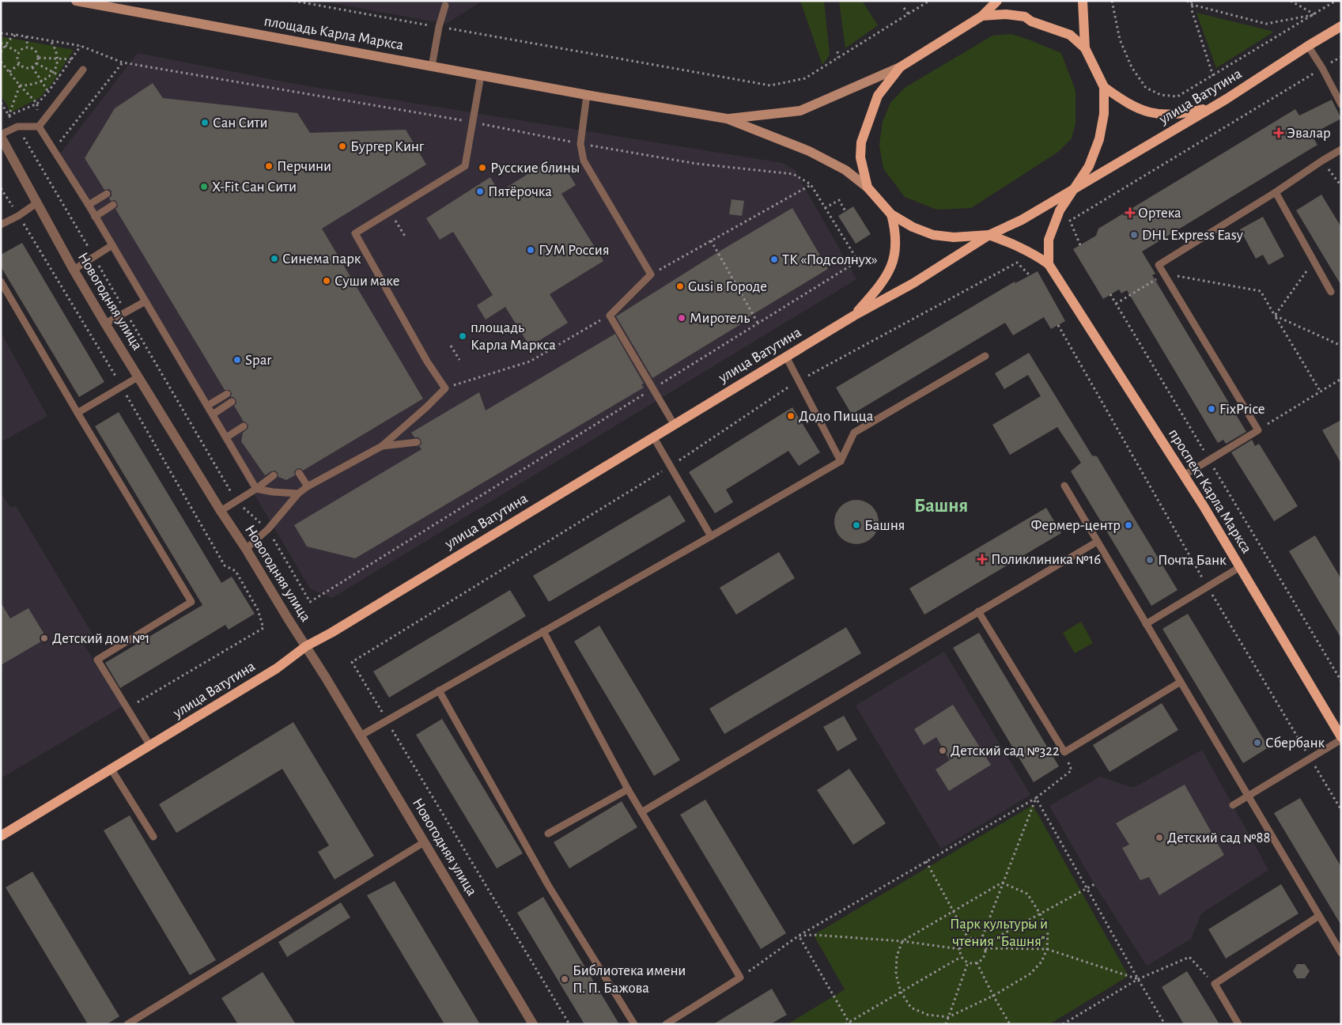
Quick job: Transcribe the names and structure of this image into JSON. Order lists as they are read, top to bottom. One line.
{"streets":{"main road":["площадь Карла Маркса","улица Ватутина","проспект Карла Маркса"],"street":["Новогодняя улица"]},"crossings":[["площадь Карла Маркса","улица Ватутина"],["площадь Карла Маркса","проспект Карла Маркса"],["улица Ватутина","Новогодняя улица"]],"districts":["Башня"],"parks":["Парк культуры и чтения \"Башня\""],"places":{"other":["Сан Сити","Бургер Кинг","Перчини","Русские блины","X-Fit Сан Сити","Пятёрочка","DHL Express Easy","ГУМ Россия","Синема парк","ТК «Подсолнух»","Суши маке","Gusi в Городе","Миротель","площадь Карла Маркса","Spar","FixPrice","Додо Пицца","Башня","Фермер-центр","Почта Банк","Детский дом №1","Сбербанк","Детский сад №322","Детский сад №88","Библиотека имени П. П. Бажова"],"health":["Эвалар","Ортека","Поликлиника №16"]}}
